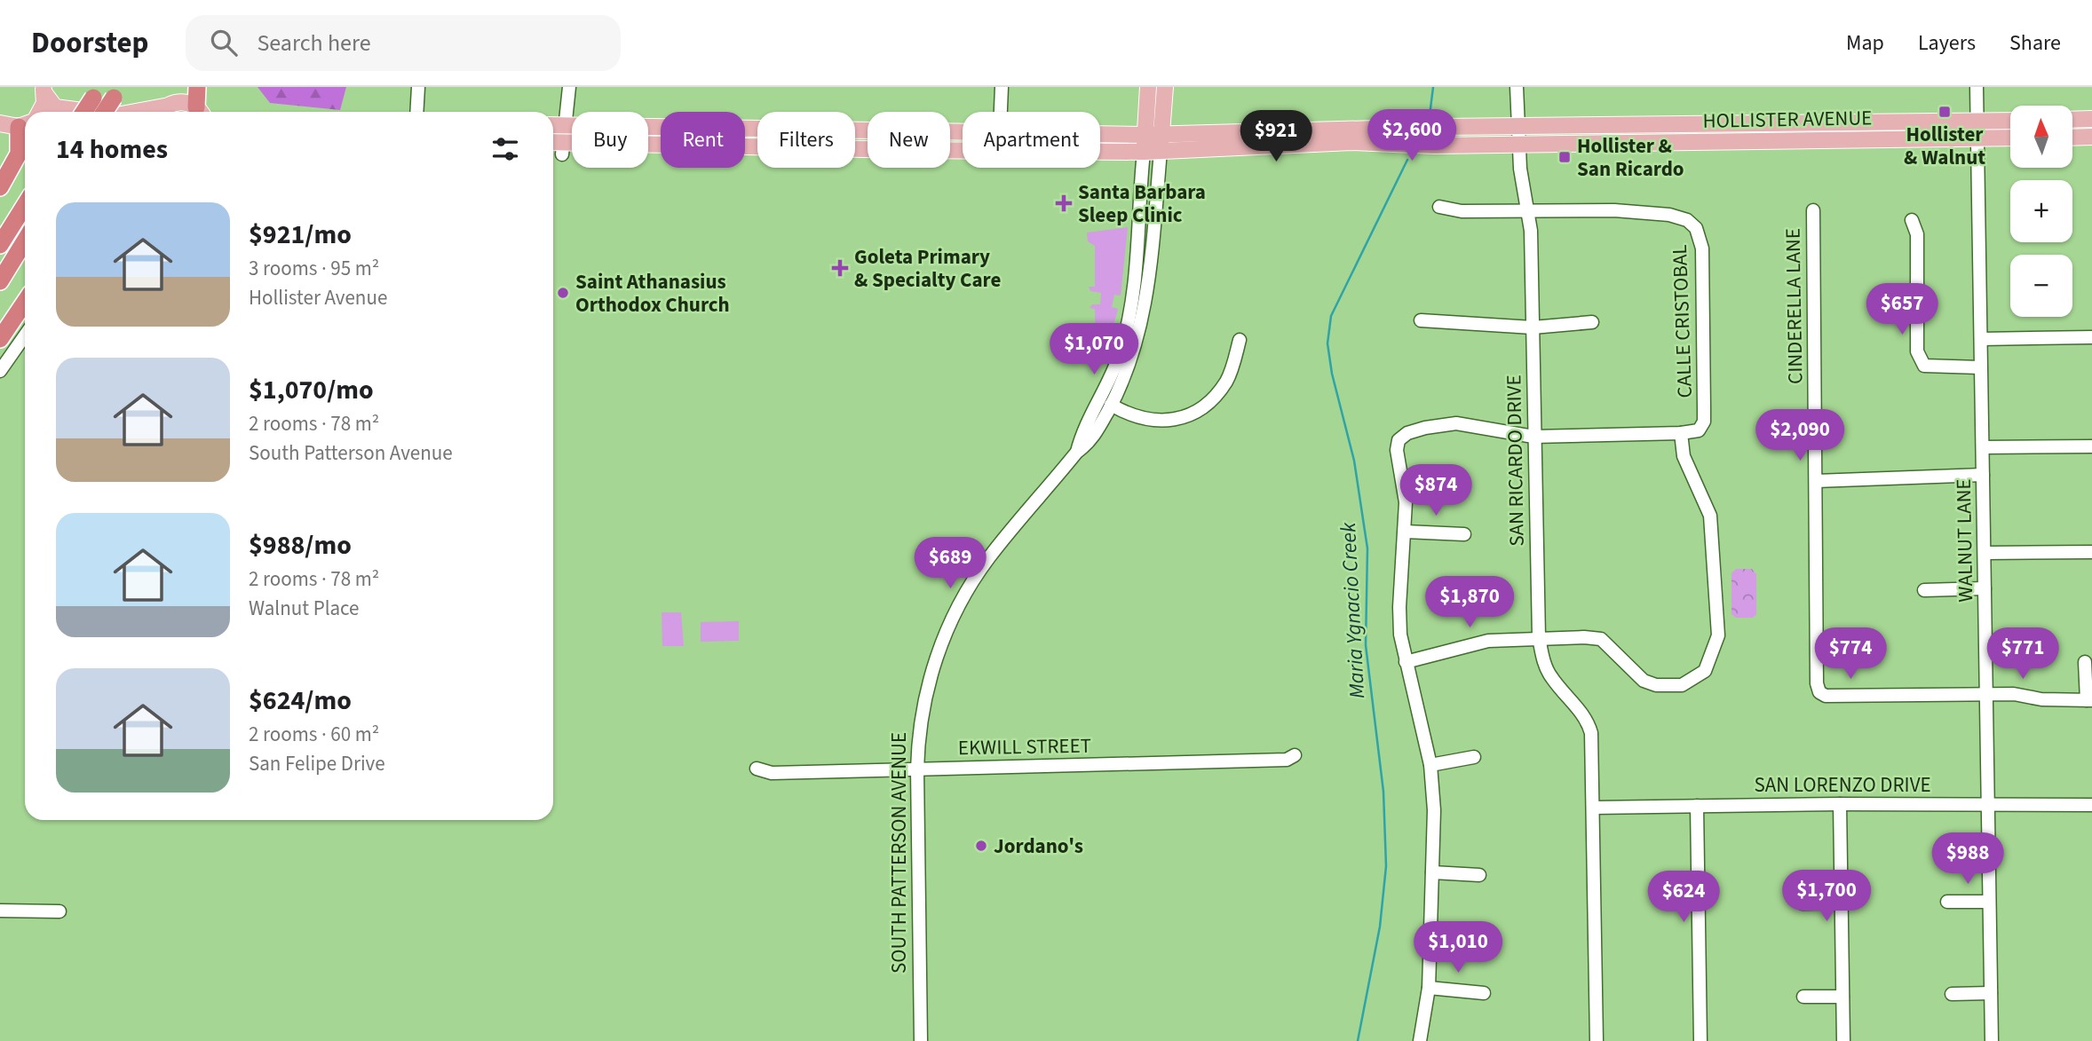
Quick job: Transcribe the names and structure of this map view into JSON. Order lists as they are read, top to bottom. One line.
{"streets":{"main road":["HOLLISTER AVENUE","SOUTH PATTERSON AVENUE"],"street":["CINDERELLA LANE","CALLE CRISTOBAL","SAN RICARDO DRIVE","WALNUT LANE","EKWILL STREET","SAN LORENZO DRIVE"]},"crossings":[["HOLLISTER AVENUE","SAN RICARDO DRIVE"],["HOLLISTER AVENUE","WALNUT LANE"],["HOLLISTER AVENUE","SOUTH PATTERSON AVENUE"],["CINDERELLA LANE","WALNUT LANE"],["CALLE CRISTOBAL","SAN RICARDO DRIVE"],["SAN RICARDO DRIVE","SAN LORENZO DRIVE"],["WALNUT LANE","SAN LORENZO DRIVE"],["EKWILL STREET","SOUTH PATTERSON AVENUE"]],"water":["Maria Ygnacio Creek"],"places":{"transit":["Hollister & Walnut","Hollister & San Ricardo"],"health":["Santa Barbara Sleep Clinic","Goleta Primary & Specialty Care"],"other":["Saint Athanasius Orthodox Church","Jordano's"]},"north":"top","page":{"header":"Doorstep","search":"Search here","nav":["Map","Layers","Share"],"map_buttons":["+","−"],"price":["$2,600","$921","$657","$1,070","$2,090","$874","$689","$1,870","$774","$771","$988","$1,700","$624","$1,010"],"chip":["Buy","Rent","Filters","New","Apartment"],"heading":"14 homes","list":[{"name":"$921/mo","note":"3 rooms · 95 m² · Hollister Avenue"},{"name":"$1,070/mo","note":"2 rooms · 78 m² · South Patterson Avenue"},{"name":"$988/mo","note":"2 rooms · 78 m² · Walnut Place"},{"name":"$624/mo","note":"2 rooms · 60 m² · San Felipe Drive"}]}}
